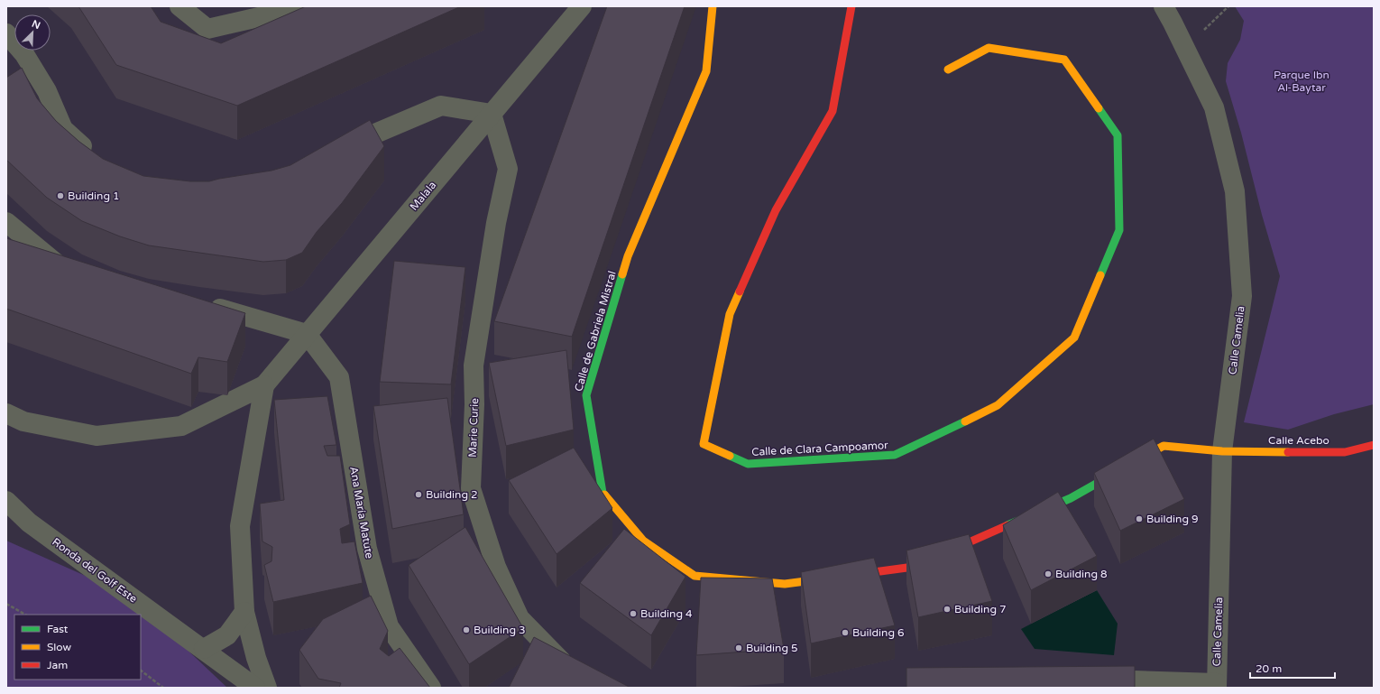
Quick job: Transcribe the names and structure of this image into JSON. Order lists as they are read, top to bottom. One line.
{"streets":{"street":["Malala","Calle de Gabriela Mistral","Calle Camelia","Marie Curie","Calle Acebo","Calle de Clara Campoamor","Ana María Matute","Ronda del Golf Este"]},"crossings":[["Malala","Marie Curie"],["Malala","Ana María Matute"],["Calle de Gabriela Mistral","Calle Camelia"],["Calle de Gabriela Mistral","Calle Acebo"],["Calle Camelia","Calle Acebo"]],"parks":["Parque Ibn Al-Baytar"],"places":["Building 1","Building 2","Building 9","Building 8","Building 7","Building 4","Building 3","Building 6","Building 5"],"legend":["Fast","Slow","Jam"],"scale_bar":"20 m","north":"top right"}
